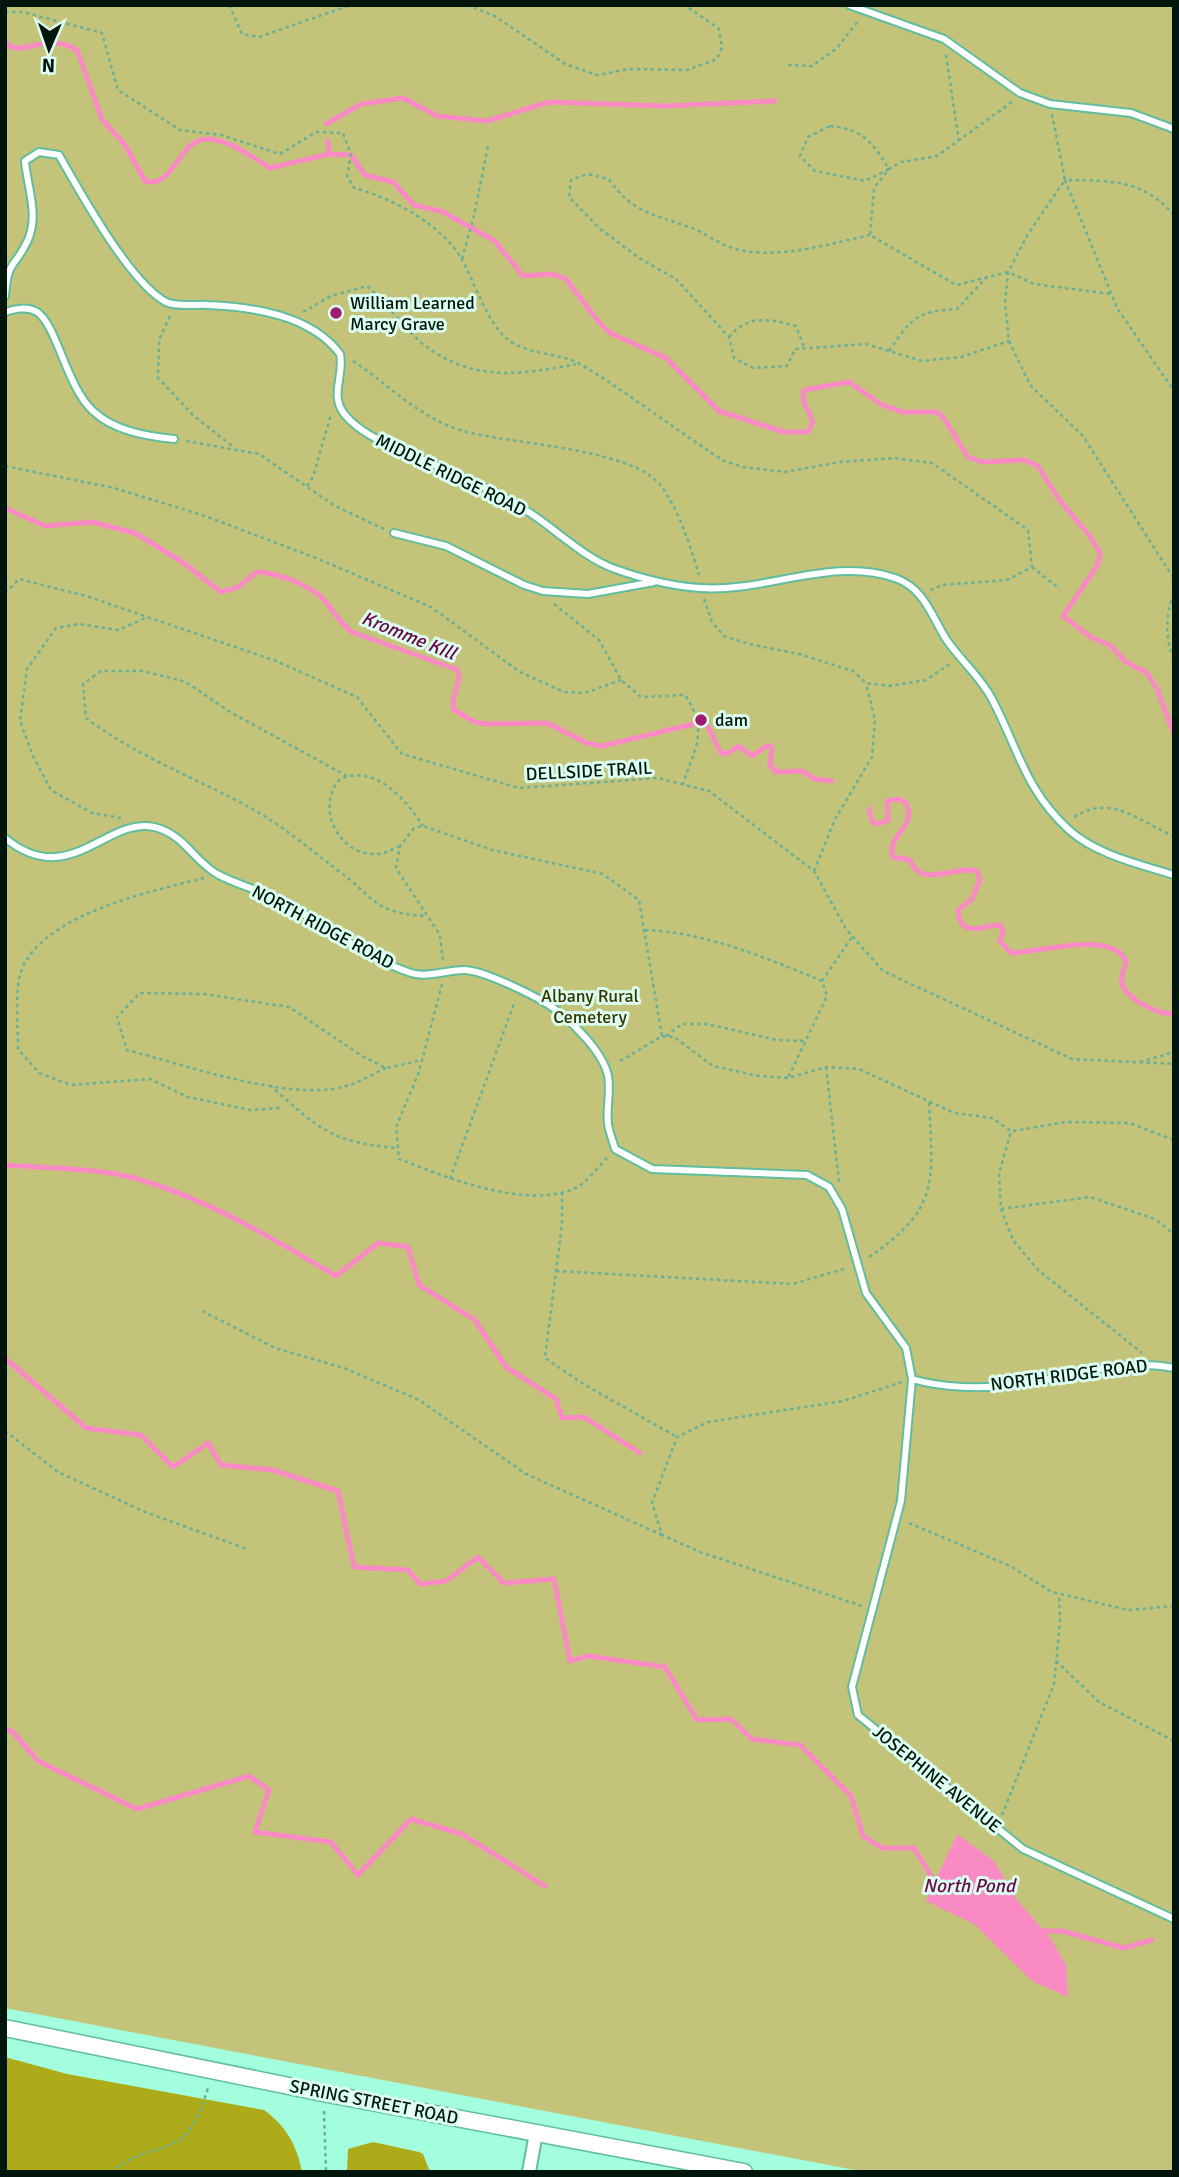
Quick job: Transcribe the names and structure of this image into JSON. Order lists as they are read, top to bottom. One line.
{"streets":{"street":["SPRING STREET ROAD"],"lane":["MIDDLE RIDGE ROAD","NORTH RIDGE ROAD","JOSEPHINE AVENUE"],"path":["DELLSIDE TRAIL"]},"crossings":[["NORTH RIDGE ROAD","JOSEPHINE AVENUE"]],"water":["Kromme KIll","North Pond"],"parks":["Albany Rural Cemetery"],"places":["William Learned Marcy Grave","dam"],"north":"bottom"}
